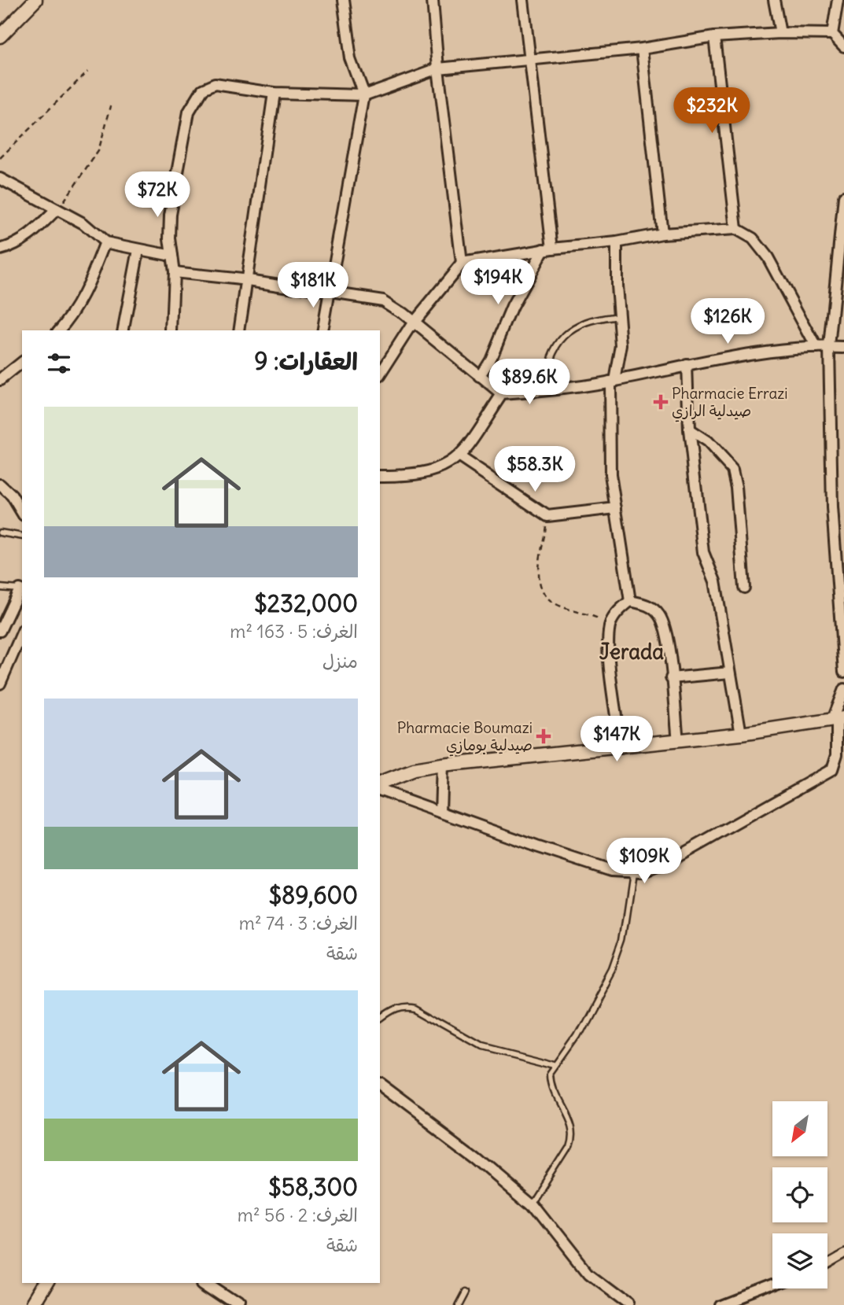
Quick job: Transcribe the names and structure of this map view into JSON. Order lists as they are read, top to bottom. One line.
{"districts":["Jerada"],"places":{"health":["Pharmacie Errazi صيدلية الرازي","Pharmacie Boumazi صيدلية بومازي"]},"north":"bottom left","page":{"price":["$232K","$72K","$194K","$181K","$126K","$89.6K","$58.3K","$147K","$109K"],"heading":"العقارات: 9","list":[{"name":"$232,000","note":"الغرف: 5 · 163 m² · منزل"},{"name":"$89,600","note":"الغرف: 3 · 74 m² · شقة"},{"name":"$58,300","note":"الغرف: 2 · 56 m² · شقة"}]}}
